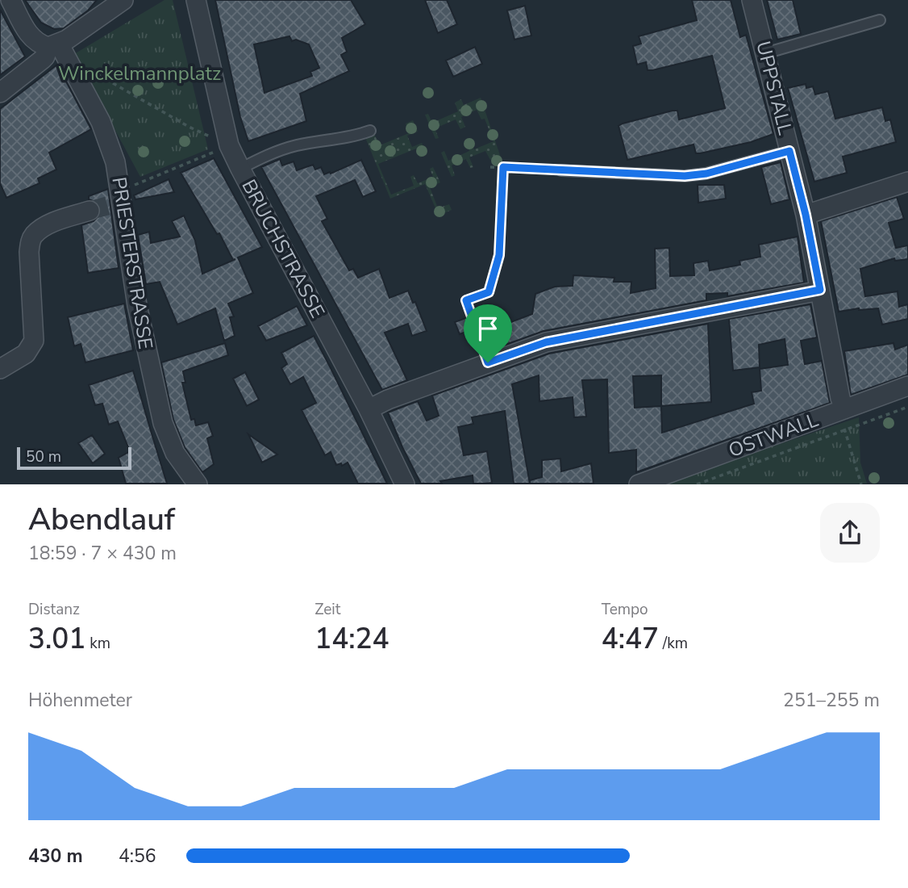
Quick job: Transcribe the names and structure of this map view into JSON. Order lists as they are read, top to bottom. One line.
{"streets":{"street":["UPPSTALL","BRUCHSTRASSE","PRIESTERSTRASSE","OSTWALL"]},"crossings":[["UPPSTALL","OSTWALL"]],"parks":["Winckelmannplatz"],"scale_bar":"50 m","page":{"scale":"50 m","heading":["Abendlauf","18:59 · 7 × 430 m"],"stats":[["Distanz","3.01 km"],["Zeit","14:24"],["Tempo","4:47 /km"]],"chart":["Höhenmeter","251–255 m"],"list":[{"name":"430 m","note":"4:56"}]}}
